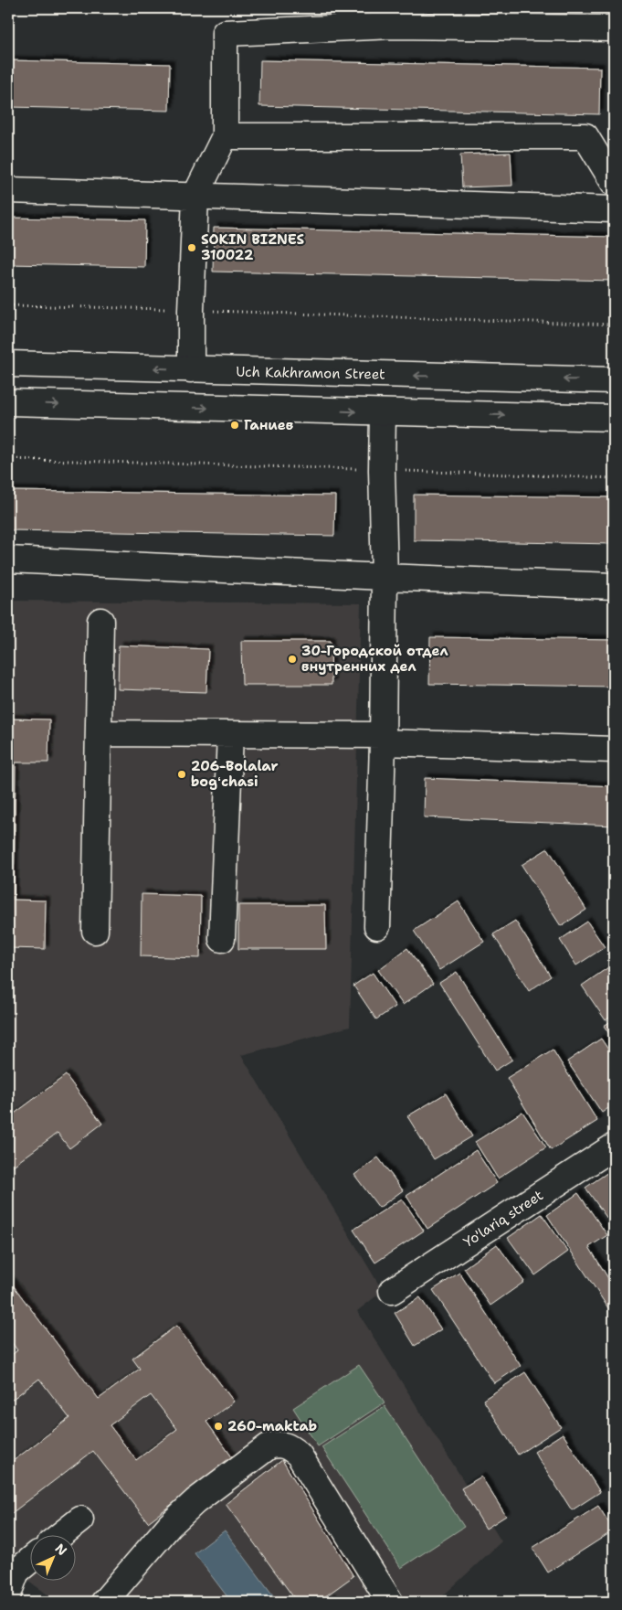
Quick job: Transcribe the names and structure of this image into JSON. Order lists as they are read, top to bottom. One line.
{"streets":{"main road":["Uch Kakhramon Street","Yo'lariq street"]},"places":["SOKIN BIZNES 310022","Ганиев","30-Городской отдел внутренних дел","206-Bolalar bogʻchasi","260-maktab"],"north":"top right"}
